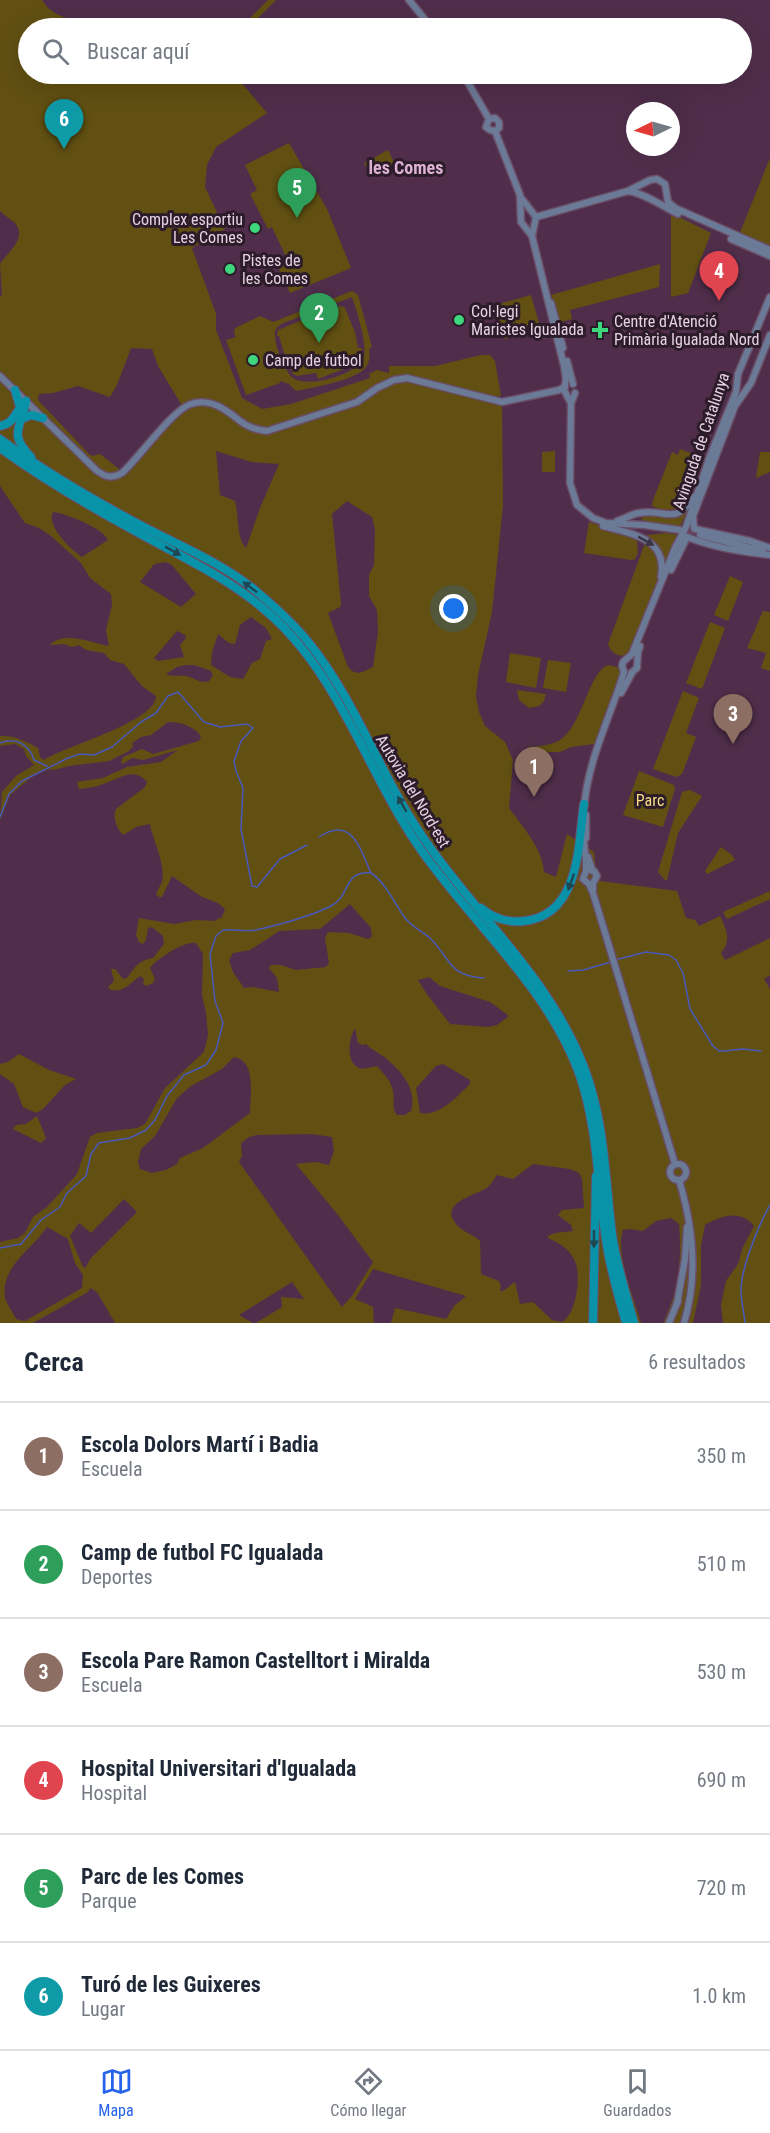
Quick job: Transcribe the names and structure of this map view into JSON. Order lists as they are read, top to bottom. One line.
{"streets":{"highway":["Autovia del Nord-est"],"street":["Avinguda de Catalunya"]},"districts":["les Comes"],"parks":["Parc"],"places":{"other":["Complex esportiu Les Comes","Pistes de les Comes","Col·legi Maristes Igualada","Camp de futbol"],"health":["Centre d'Atenció Primària Igualada Nord"]},"north":"left","page":{"search":"Buscar aquí","pins":["6","5","4","2","3","1"],"heading":["Cerca","6 resultados"],"list":[{"mark":"1","name":"Escola Dolors Martí i Badia","note":"Escuela","value":"350 m"},{"mark":"2","name":"Camp de futbol FC Igualada","note":"Deportes","value":"510 m"},{"mark":"3","name":"Escola Pare Ramon Castelltort i Miralda","note":"Escuela","value":"530 m"},{"mark":"4","name":"Hospital Universitari d'Igualada","note":"Hospital","value":"690 m"},{"mark":"5","name":"Parc de les Comes","note":"Parque","value":"720 m"},{"mark":"6","name":"Turó de les Guixeres","note":"Lugar","value":"1.0 km"}],"nav":["Mapa","Cómo llegar","Guardados"]}}
